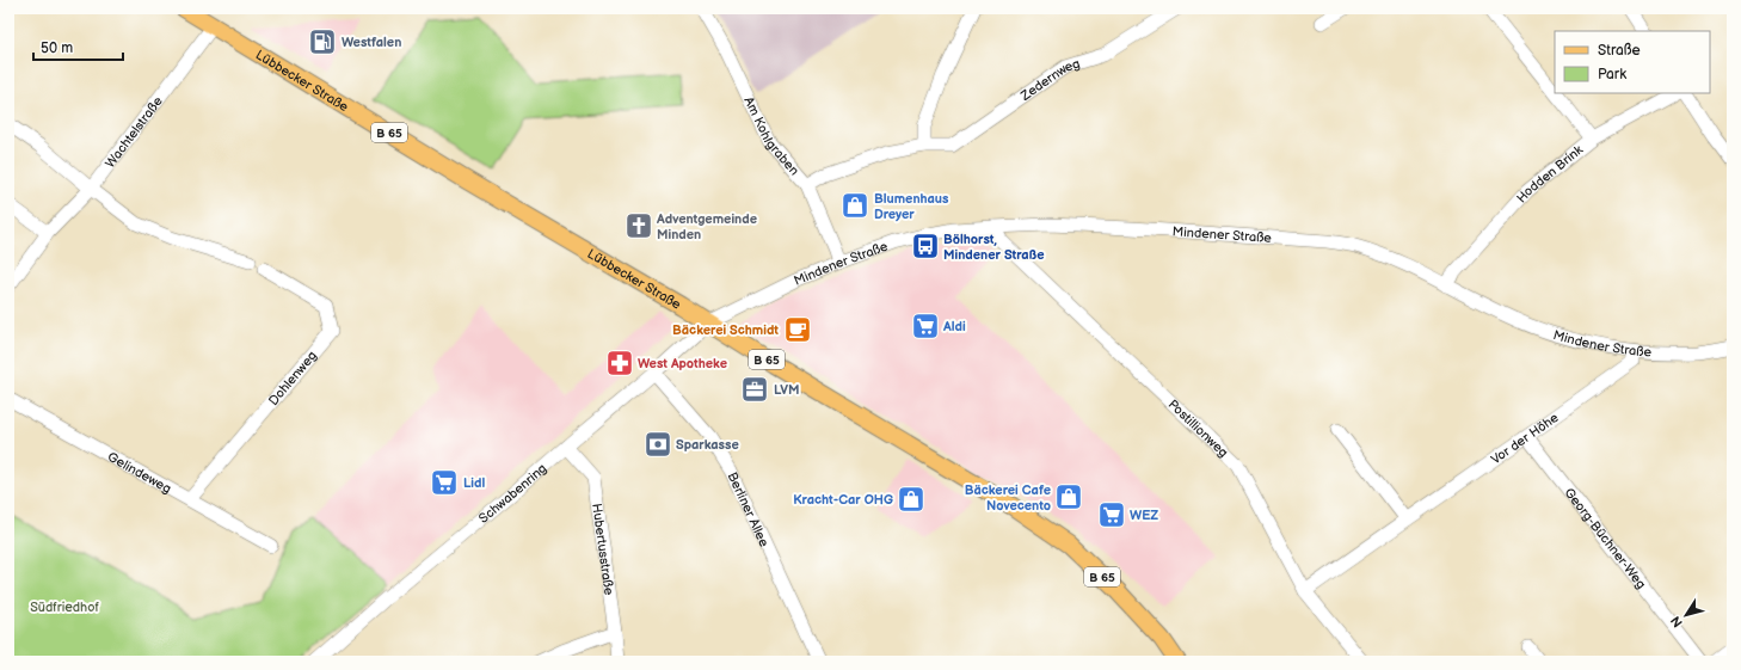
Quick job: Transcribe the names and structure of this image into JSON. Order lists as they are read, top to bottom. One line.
{"streets":{"main road":["Lübbecker Straße","B 65"],"street":["Zedernweg","Wachtelstraße","Am Kohlgraben","Hodden Brink","Mindener Straße","Dohlenweg","Postillionweg","Vor der Höhe","Gelindeweg","Schwabenring","Berliner Allee","Georg-Büchner-Weg","Hubertusstraße"]},"crossings":[["Lübbecker Straße","Wachtelstraße"],["Lübbecker Straße","Mindener Straße"],["Lübbecker Straße","Schwabenring"],["Zedernweg","Am Kohlgraben"],["Am Kohlgraben","Mindener Straße"],["Hodden Brink","Mindener Straße"],["Mindener Straße","Postillionweg"],["Mindener Straße","Vor der Höhe"],["Mindener Straße","Schwabenring"],["Dohlenweg","Gelindeweg"],["Postillionweg","Vor der Höhe"],["Vor der Höhe","Georg-Büchner-Weg"],["Schwabenring","Berliner Allee"],["Schwabenring","Hubertusstraße"]],"parks":["Südfriedhof"],"places":{"fuel station":["Westfalen"],"shop":["Blumenhaus Dreyer","Bäckerei Cafe Novecento","Kracht-Car OHG"],"church":["Adventgemeinde Minden"],"bus stop":["Bölhorst, Mindener Straße"],"supermarket":["Aldi","Lidl","WEZ"],"cafe":["Bäckerei Schmidt"],"pharmacy":["West Apotheke"],"office":["LVM"],"bank":["Sparkasse"]},"legend":["Straße","Park"],"scale_bar":"50 m","north":"bottom left"}
